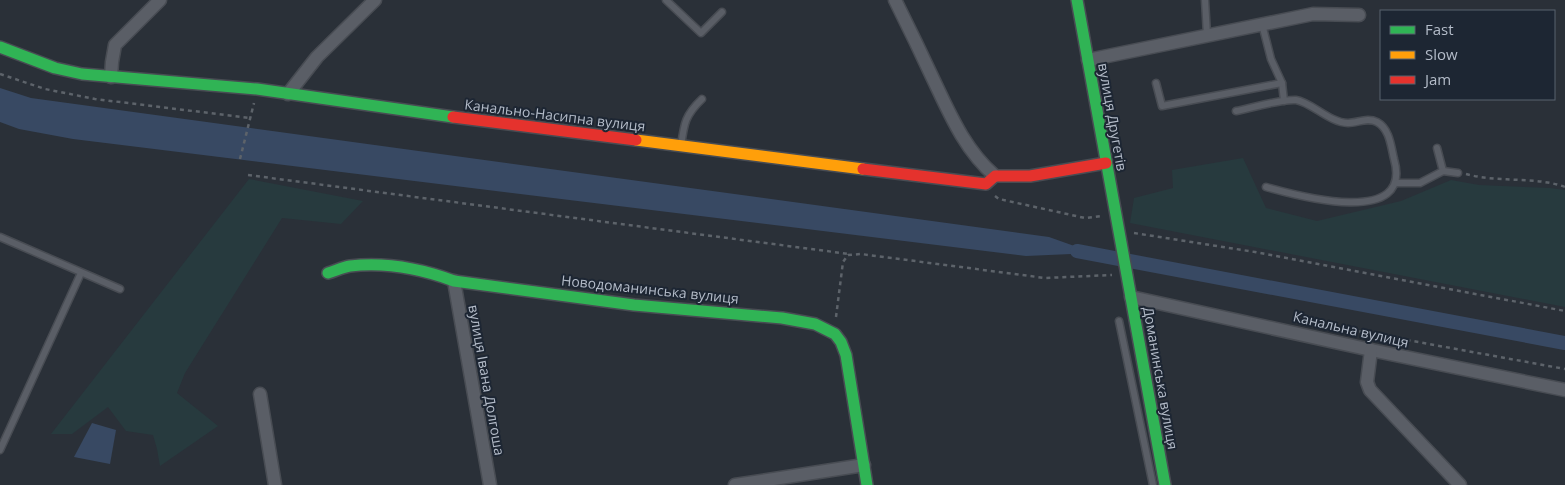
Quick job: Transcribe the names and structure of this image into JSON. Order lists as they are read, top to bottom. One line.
{"streets":{"street":["Канально-Насипна вулиця","вулиця Другетів","Новодоманинська вулиця","Канальна вулиця","Доманинська вулиця","вулиця Івана Долгоша"]},"crossings":[["Канально-Насипна вулиця","вулиця Другетів"],["вулиця Другетів","Доманинська вулиця"],["Новодоманинська вулиця","вулиця Івана Долгоша"],["Канальна вулиця","Доманинська вулиця"]],"legend":["Fast","Slow","Jam"]}
